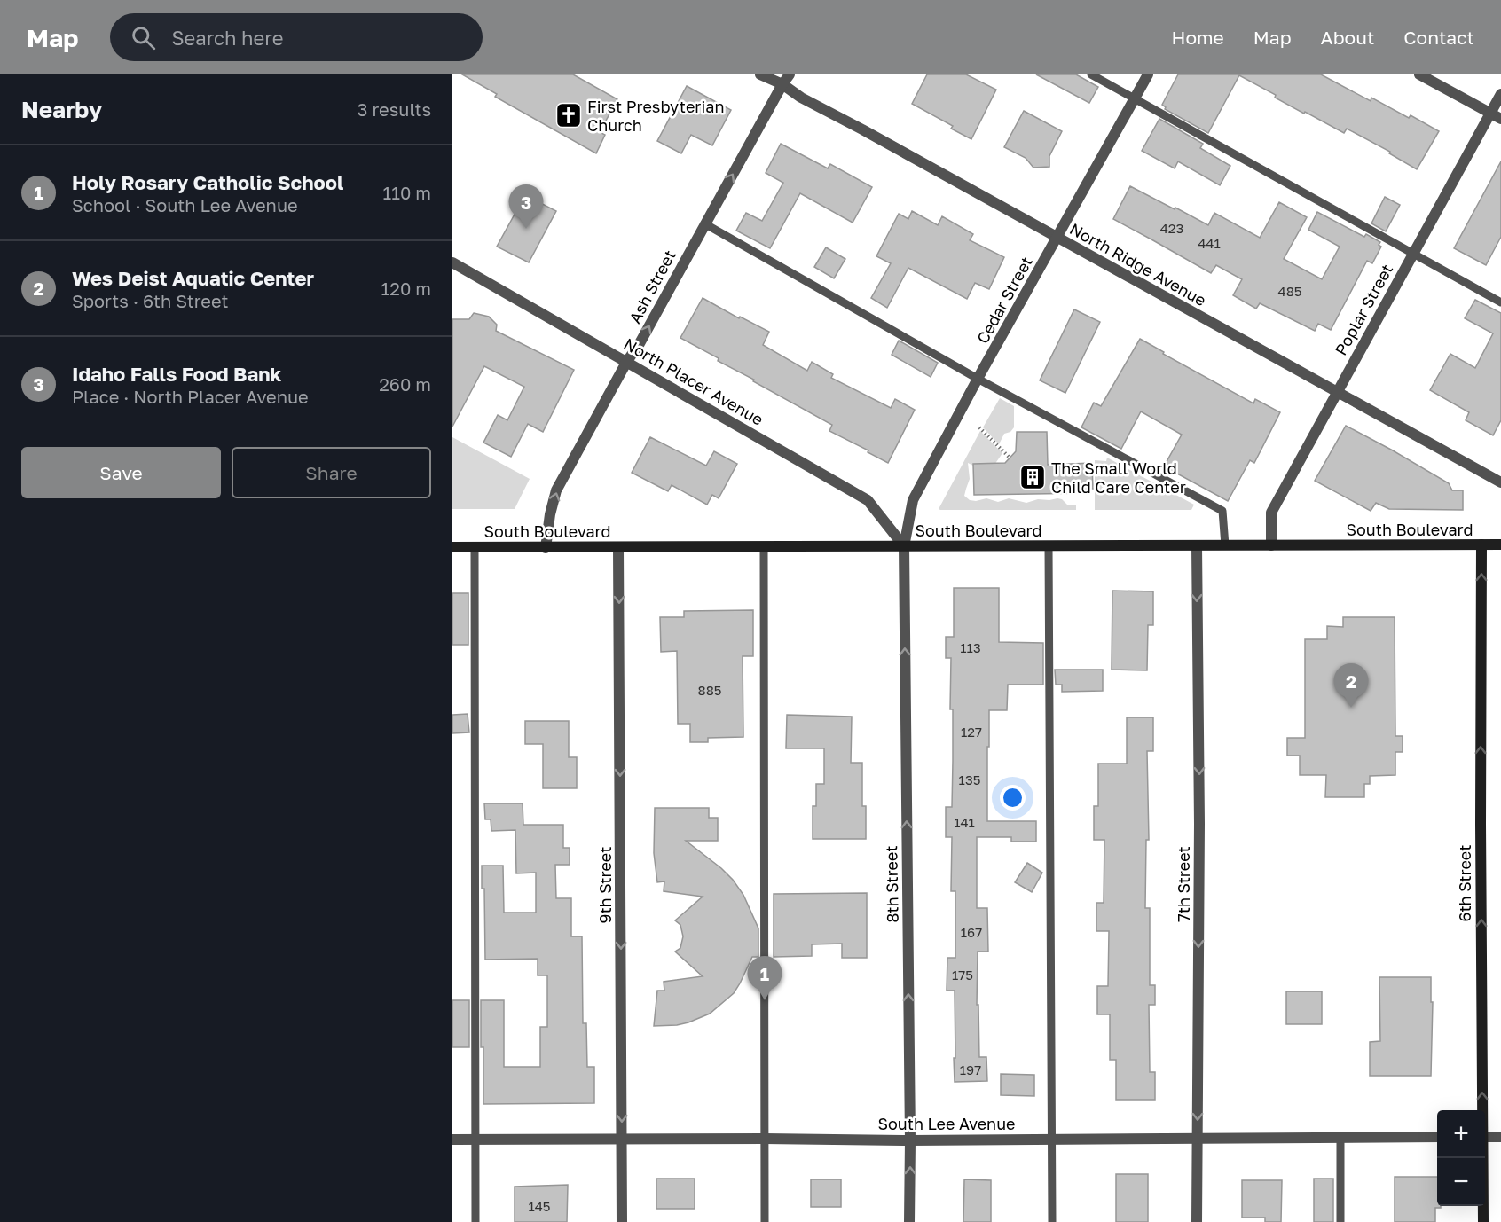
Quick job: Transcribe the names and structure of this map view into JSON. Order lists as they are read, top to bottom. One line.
{"streets":{"street":["North Ridge Avenue","Ash Street","Cedar Street","Poplar Street","North Placer Avenue","South Boulevard","6th Street","8th Street","7th Street","9th Street","South Lee Avenue"]},"crossings":[["North Ridge Avenue","Ash Street"],["North Ridge Avenue","Cedar Street"],["North Ridge Avenue","Poplar Street"],["Ash Street","North Placer Avenue"],["Ash Street","South Boulevard"],["Cedar Street","North Placer Avenue"],["Cedar Street","South Boulevard"],["Cedar Street","8th Street"],["Poplar Street","South Boulevard"],["North Placer Avenue","South Boulevard"],["North Placer Avenue","8th Street"],["South Boulevard","6th Street"],["South Boulevard","8th Street"],["South Boulevard","7th Street"],["South Boulevard","9th Street"],["8th Street","South Lee Avenue"],["7th Street","South Lee Avenue"],["9th Street","South Lee Avenue"]],"one_way":["Ash Street","6th Street","8th Street","7th Street","9th Street"],"places":{"church":["First Presbyterian Church"],"building":["The Small World Child Care Center"]},"house_numbers":["423","441","485","113","885","127","135","141","167","175","197","145"],"page":{"header":"Map","search":"Search here","nav":["Home","Map","About","Contact"],"heading":["Nearby","3 results"],"list":[{"mark":"1","name":"Holy Rosary Catholic School","note":"School · South Lee Avenue","value":"110 m"},{"mark":"2","name":"Wes Deist Aquatic Center","note":"Sports · 6th Street","value":"120 m"},{"mark":"3","name":"Idaho Falls Food Bank","note":"Place · North Placer Avenue","value":"260 m"}],"pins":["3","2","1"],"buttons":["Save","Share"],"map_buttons":["+","−"]}}
